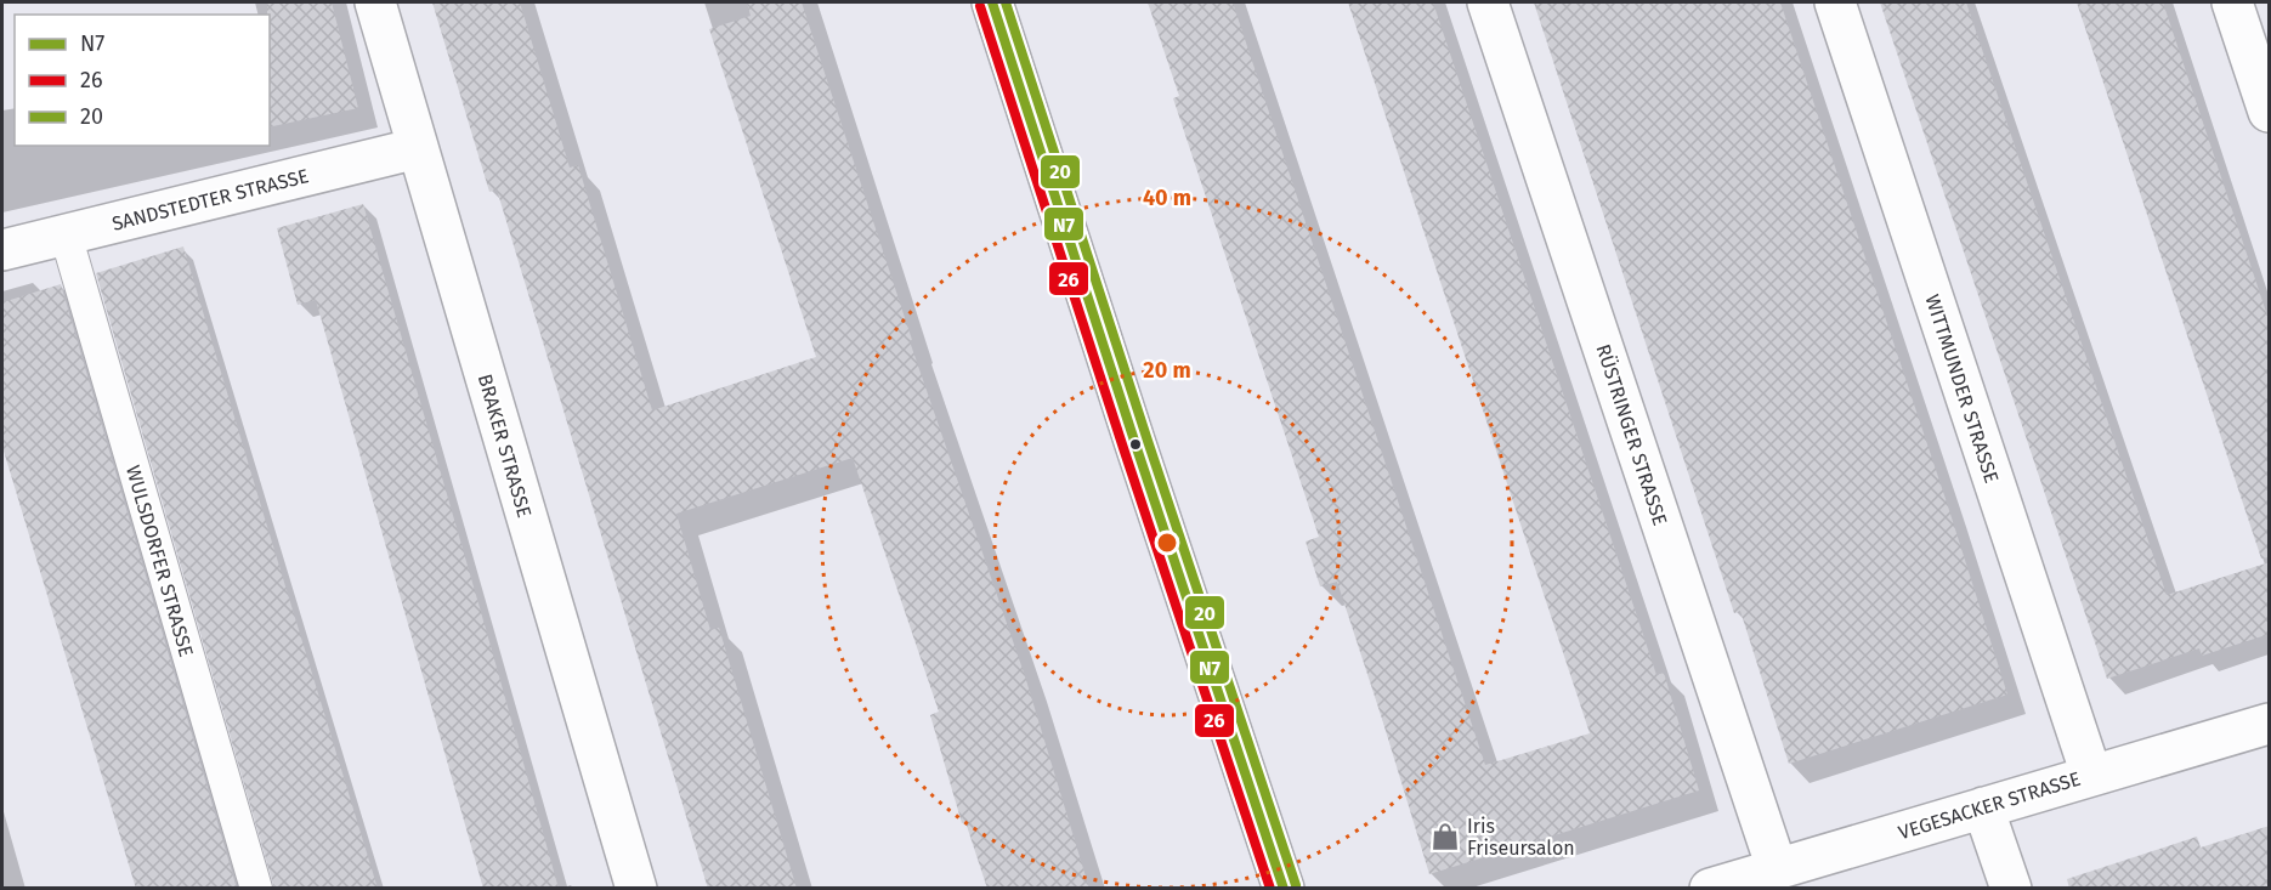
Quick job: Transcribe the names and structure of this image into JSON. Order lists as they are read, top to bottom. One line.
{"streets":{"street":["SANDSTEDTER STRASSE","WITTMUNDER STRASSE","RÜSTRINGER STRASSE","BRAKER STRASSE","VEGESACKER STRASSE"],"lane":["WULSDORFER STRASSE"]},"crossings":[["SANDSTEDTER STRASSE","BRAKER STRASSE"],["SANDSTEDTER STRASSE","WULSDORFER STRASSE"],["WITTMUNDER STRASSE","VEGESACKER STRASSE"],["RÜSTRINGER STRASSE","VEGESACKER STRASSE"]],"places":{"shop":["Iris Friseursalon"]},"lines":["transit line N7","transit line 20","transit line 26"],"legend":["N7","26","20"],"rings":["40 m","20 m"]}
